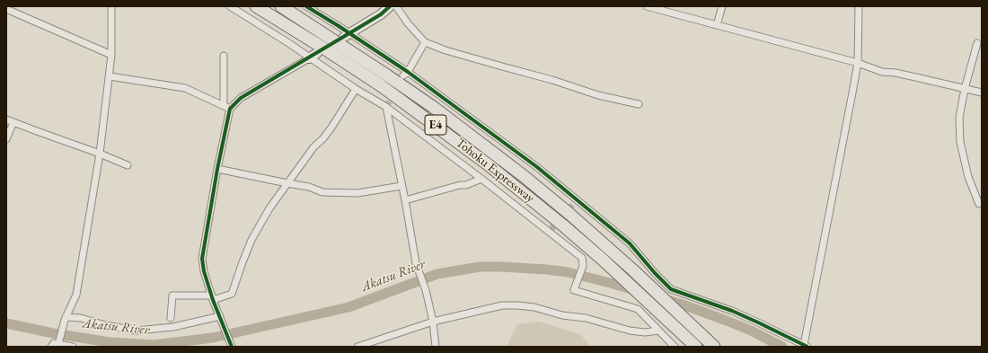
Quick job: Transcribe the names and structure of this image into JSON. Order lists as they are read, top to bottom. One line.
{"streets":{"highway":["E4","Tohoku Expressway"]},"water":["Akatsu River"]}
